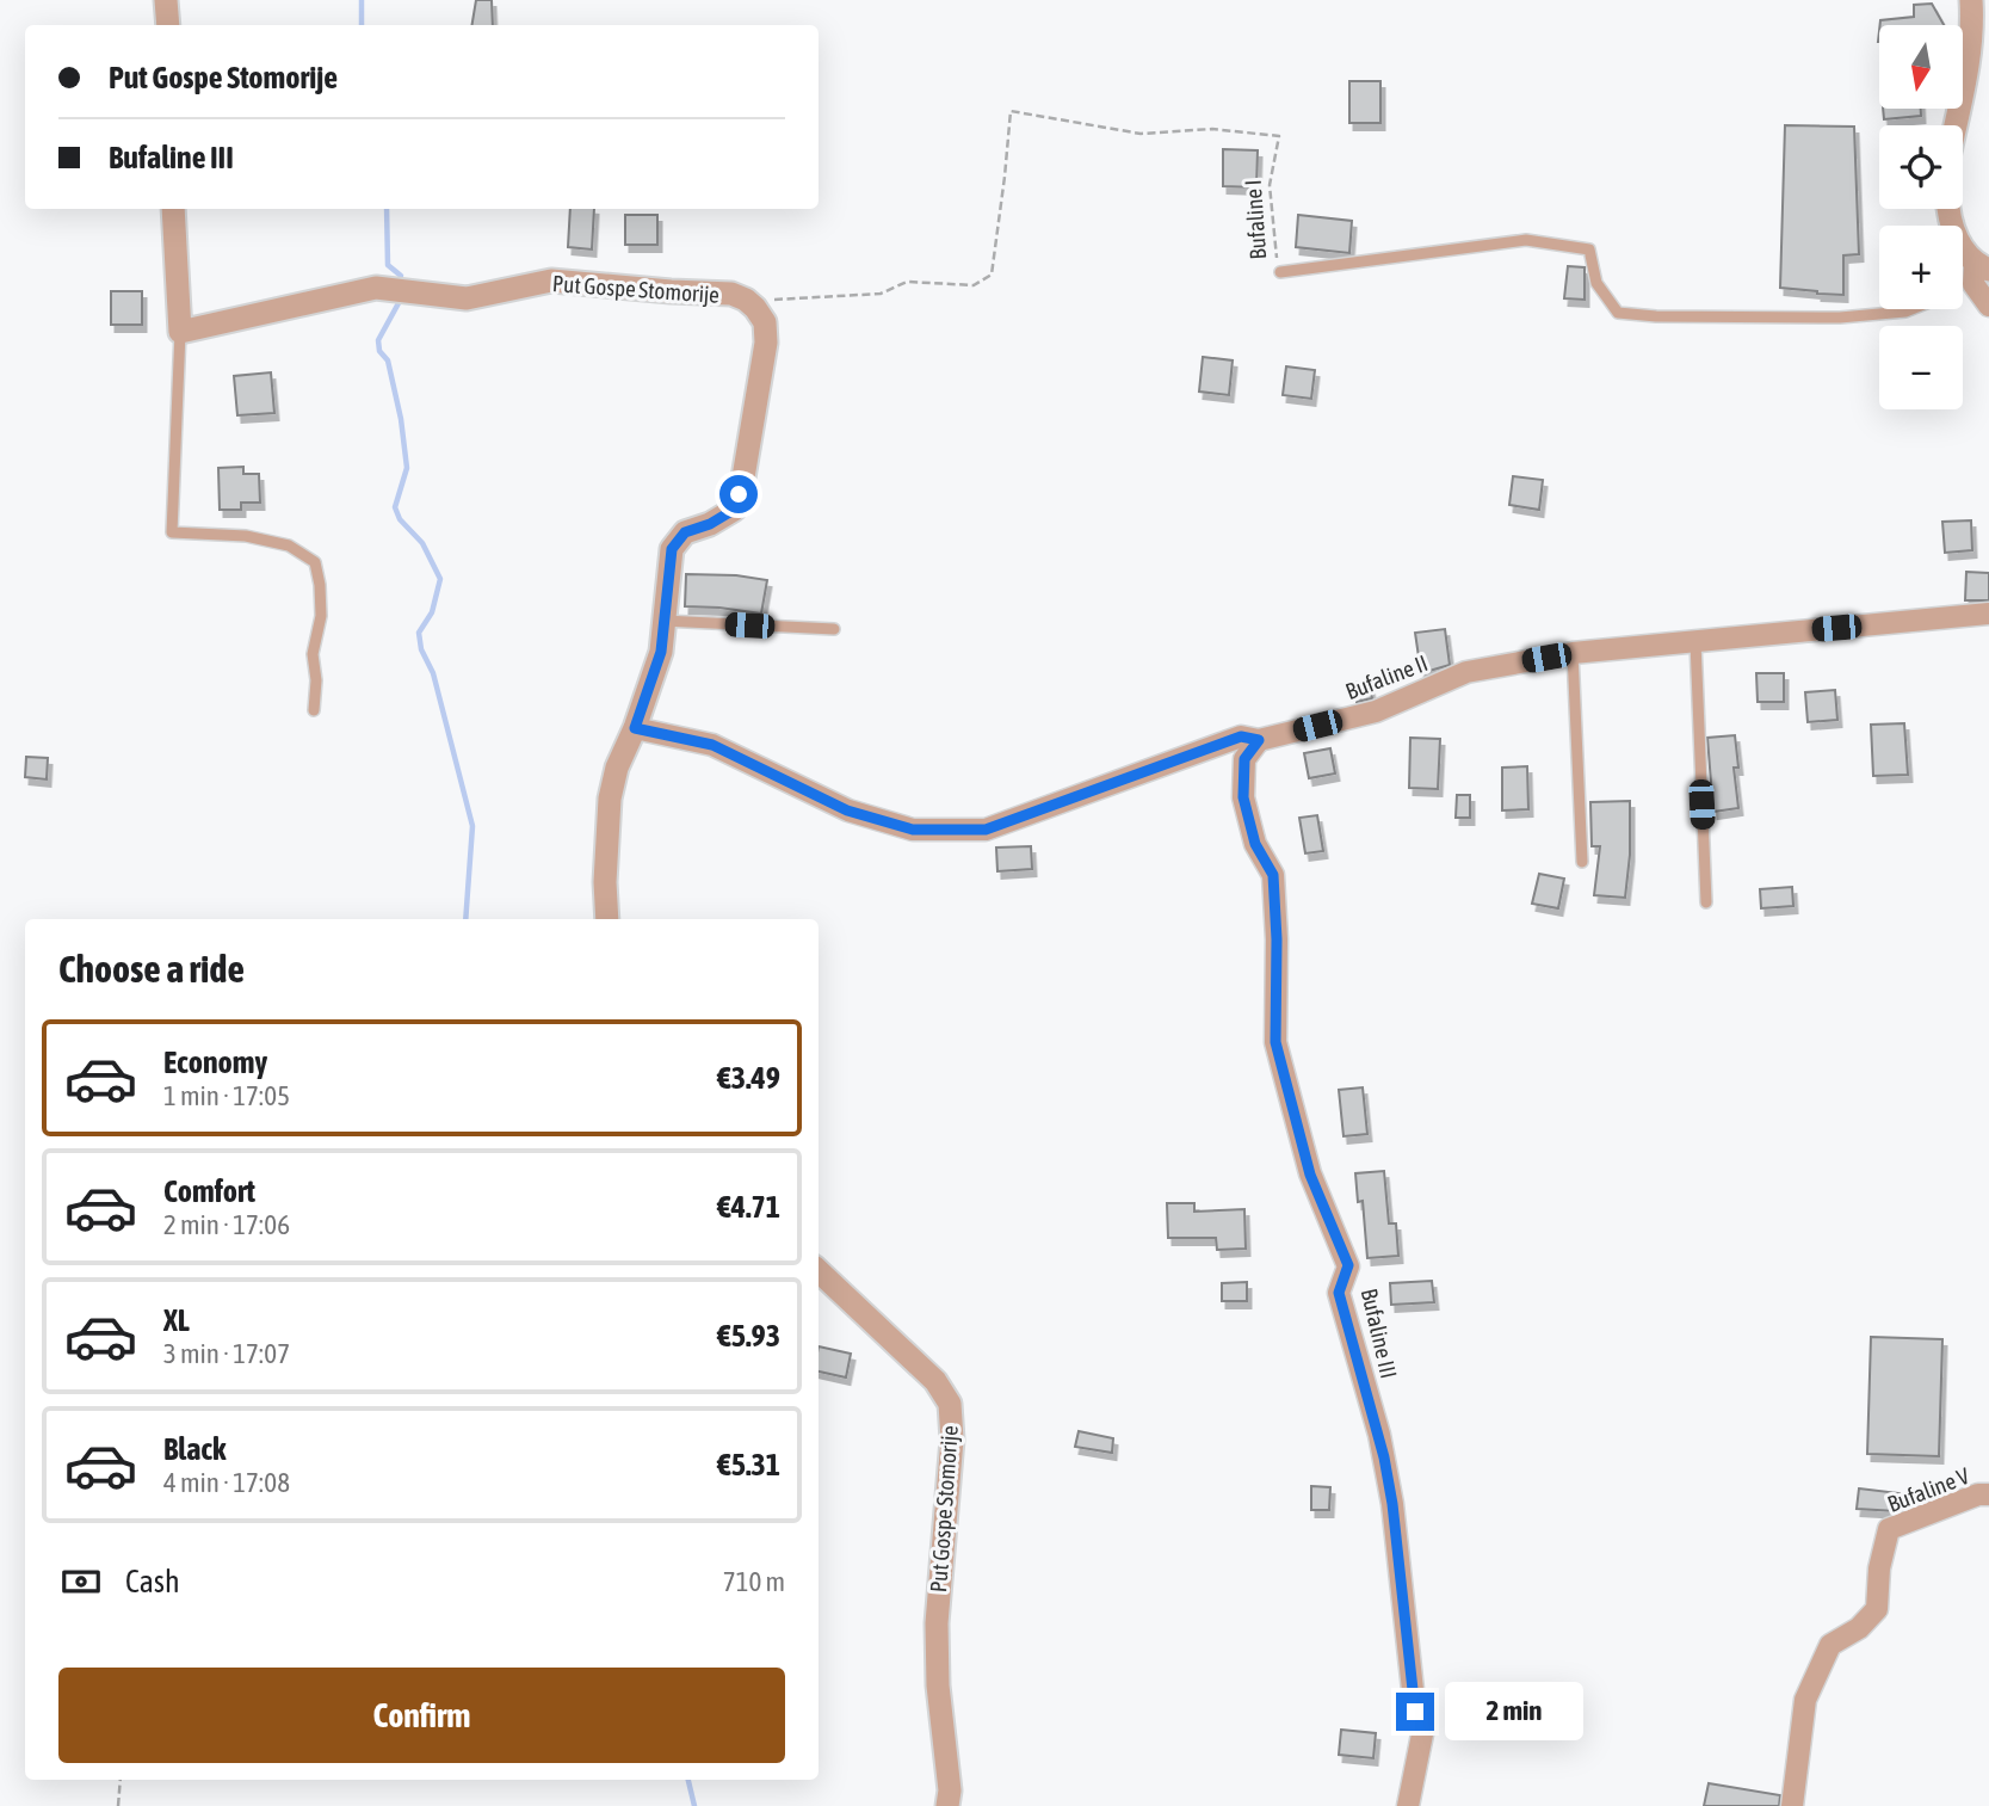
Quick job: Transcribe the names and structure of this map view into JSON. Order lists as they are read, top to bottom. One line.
{"streets":{"street":["Put Gospe Stomorije","Bufaline II","Bufaline III","Bufaline V"],"lane":["Bufaline I"]},"crossings":[["Bufaline I","Put Gospe Stomorije"],["Put Gospe Stomorije","Bufaline II"],["Bufaline II","Bufaline III"]],"north":"bottom","page":{"map_buttons":["+","−"],"banner":["Put Gospe Stomorije","Bufaline III"],"heading":"Choose a ride","list":[{"name":"Economy","note":"1 min · 17:05","value":"€3.49"},{"name":"Comfort","note":"2 min · 17:06","value":"€4.71"},{"name":"XL","note":"3 min · 17:07","value":"€5.93"},{"name":"Black","note":"4 min · 17:08","value":"€5.31"}],"pay":["Cash","710 m"],"buttons":"Confirm","bubble":"2 min"}}
